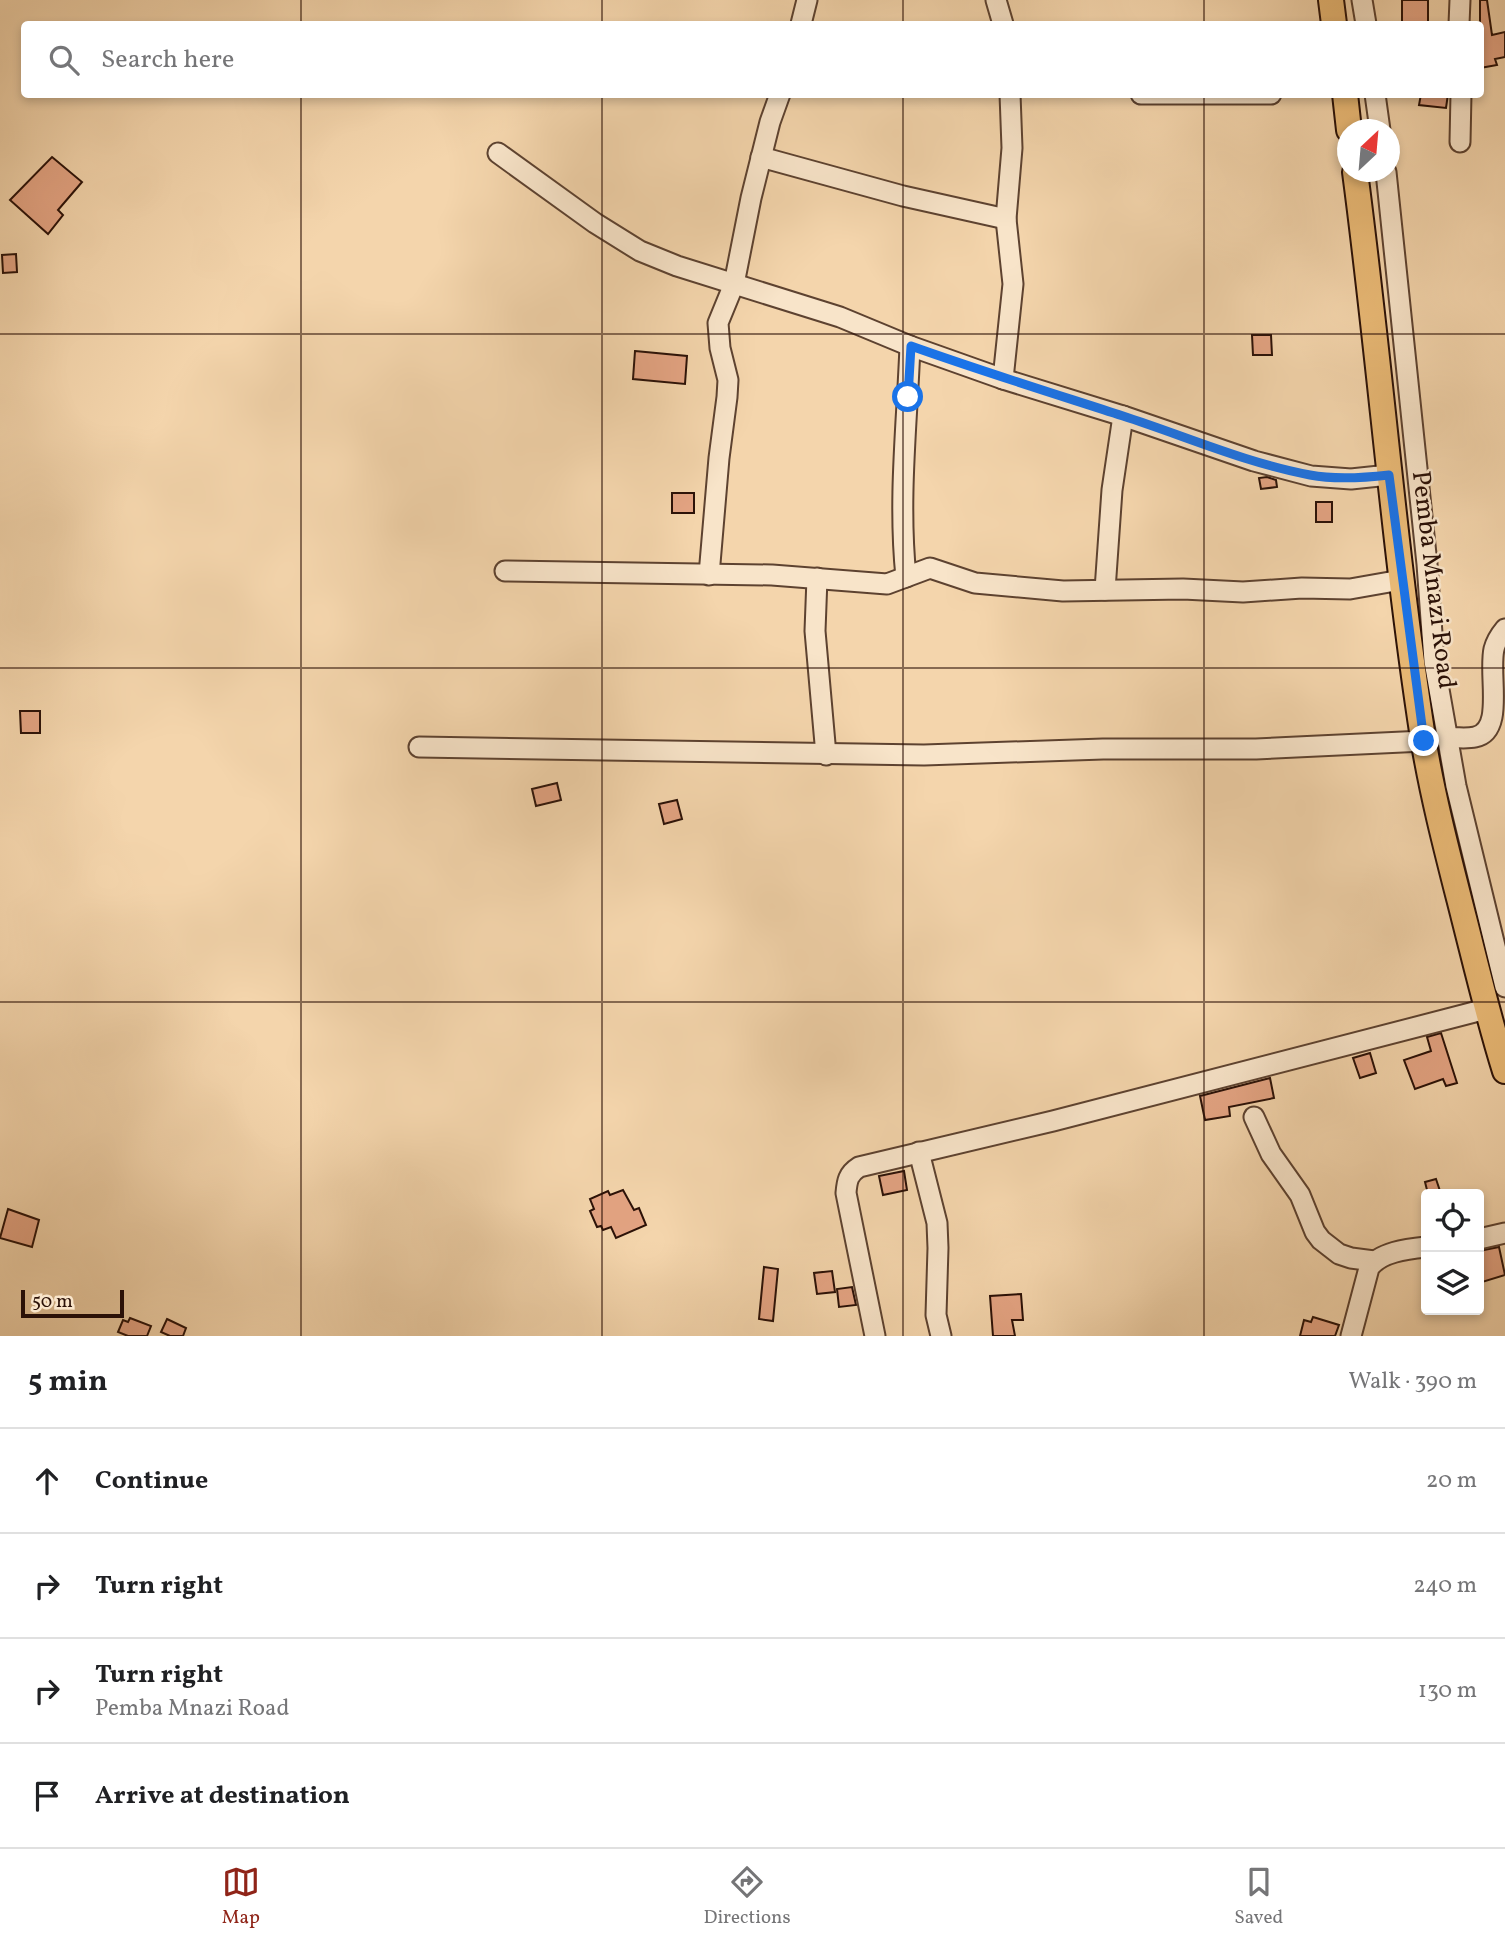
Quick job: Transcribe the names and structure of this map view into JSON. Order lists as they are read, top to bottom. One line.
{"streets":{"main road":["Pemba Mnazi Road"]},"scale_bar":"50 m","north":"top right","page":{"search":"Search here","scale":"50 m","heading":["5 min","Walk · 390 m"],"list":[["Continue","20 m"],["Turn right","240 m"],["Turn right","Pemba Mnazi Road","130 m"],"Arrive at destination"],"nav":["Map","Directions","Saved"]}}
